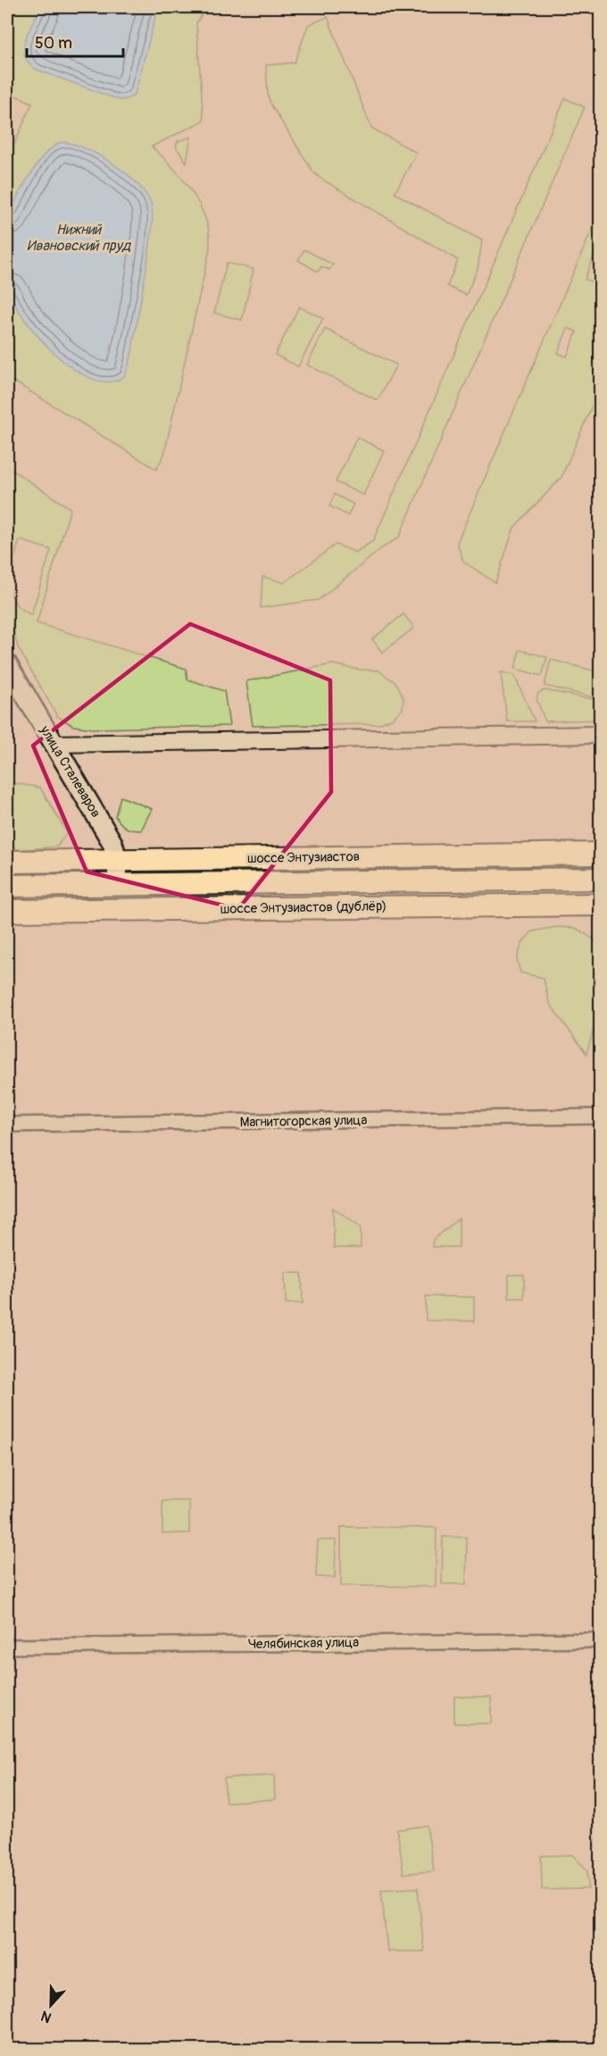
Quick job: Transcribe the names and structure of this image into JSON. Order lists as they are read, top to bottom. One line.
{"streets":{"main road":["улица Сталеваров","шоссе Энтузиастов","шоссе Энтузиастов (дублёр)"],"street":["Магнитогорская улица","Челябинская улица"]},"crossings":[["улица Сталеваров","шоссе Энтузиастов"]],"water":["Нижний Ивановский пруд"],"scale_bar":"50 m","north":"bottom"}
